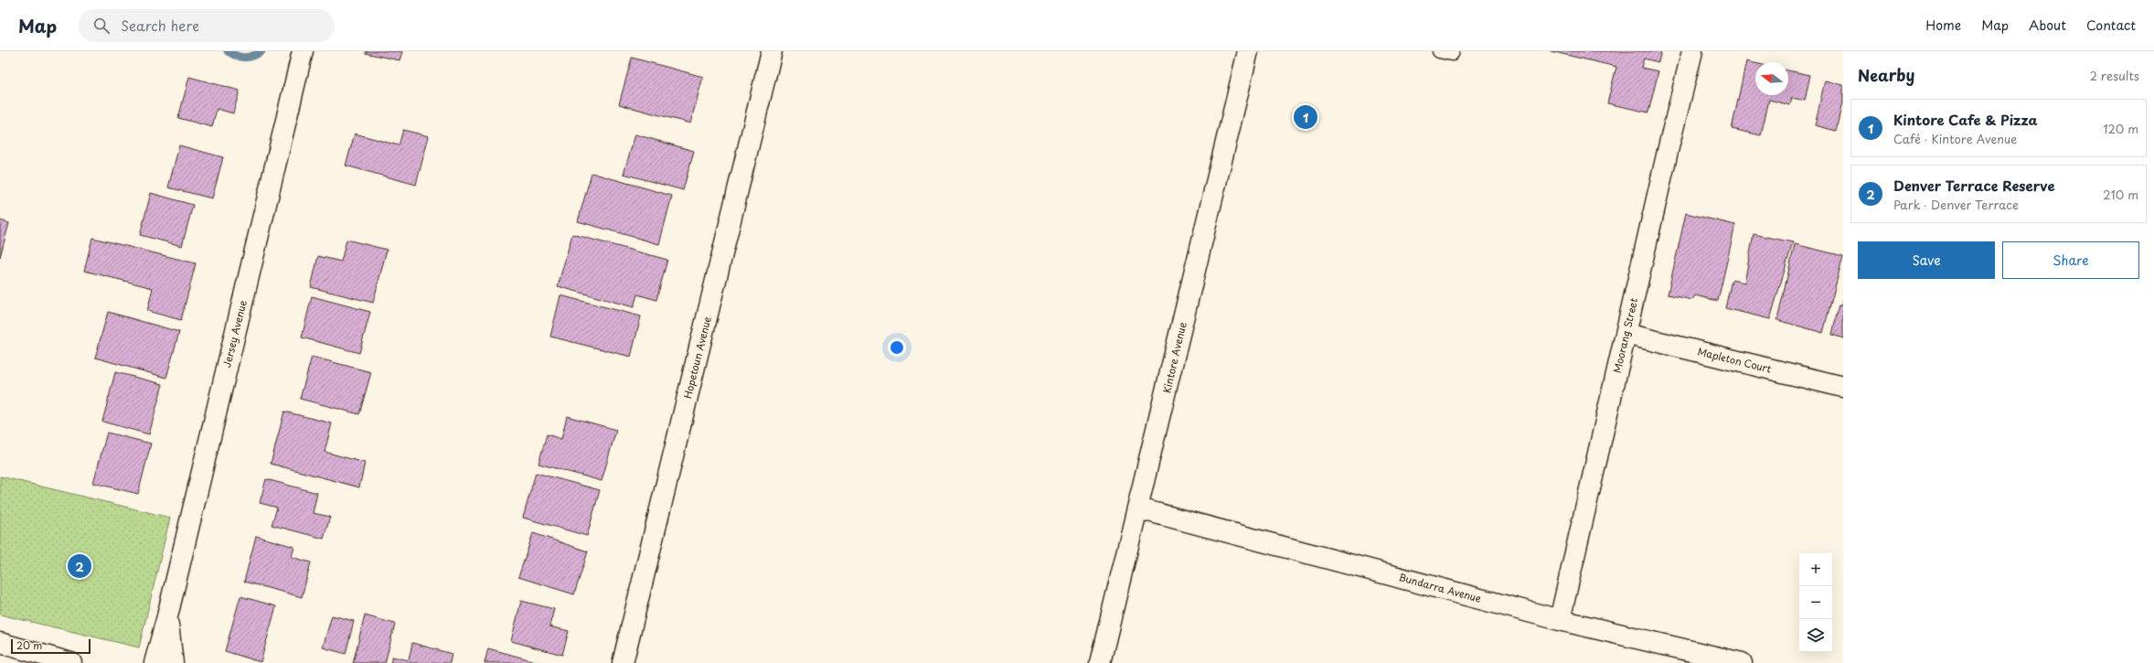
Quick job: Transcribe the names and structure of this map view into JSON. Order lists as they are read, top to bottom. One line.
{"streets":{"street":["Jersey Avenue","Moorang Street","Hopetoun Avenue","Kintore Avenue","Mapleton Court","Bundarra Avenue"]},"crossings":[["Moorang Street","Mapleton Court"],["Moorang Street","Bundarra Avenue"],["Kintore Avenue","Bundarra Avenue"]],"scale_bar":"20 m","north":"left","page":{"header":"Map","search":"Search here","nav":["Home","Map","About","Contact"],"heading":["Nearby","2 results"],"list":[{"mark":"1","name":"Kintore Cafe & Pizza","note":"Café · Kintore Avenue","value":"120 m"},{"mark":"2","name":"Denver Terrace Reserve","note":"Park · Denver Terrace","value":"210 m"}],"pins":["1","2"],"buttons":["Save","Share"],"map_buttons":["+","−"],"scale":"20 m"}}
